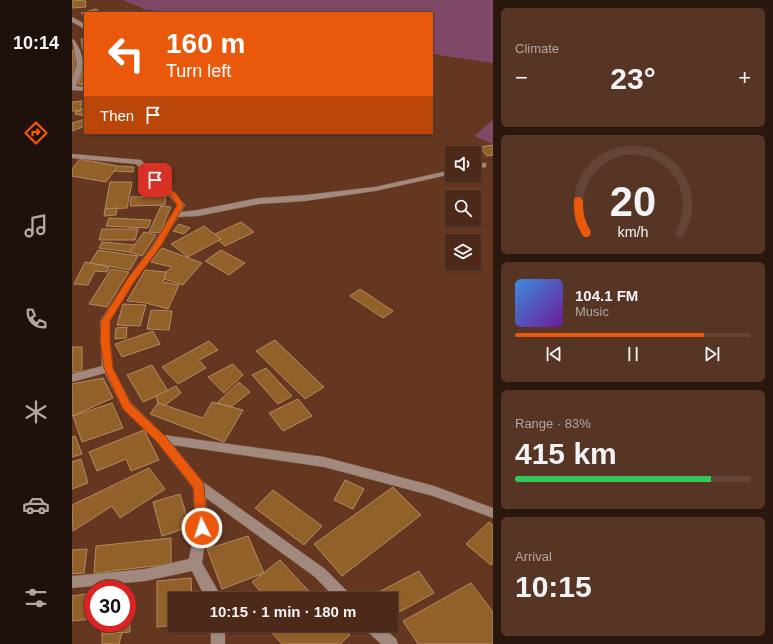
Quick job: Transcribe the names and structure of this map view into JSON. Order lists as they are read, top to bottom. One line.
{"page":{"tabs":"10:14","tile":["Climate",["Range · 83%","415 km"],["Arrival","10:15"]],"turn":["160 m","Turn left"],"heat":["−","23°","+"],"then":"Then","song":["104.1 FM","Music"],"limit":"30","trip":"10:15 · 1 min · 180 m","gauge":["20","km/h"]}}
